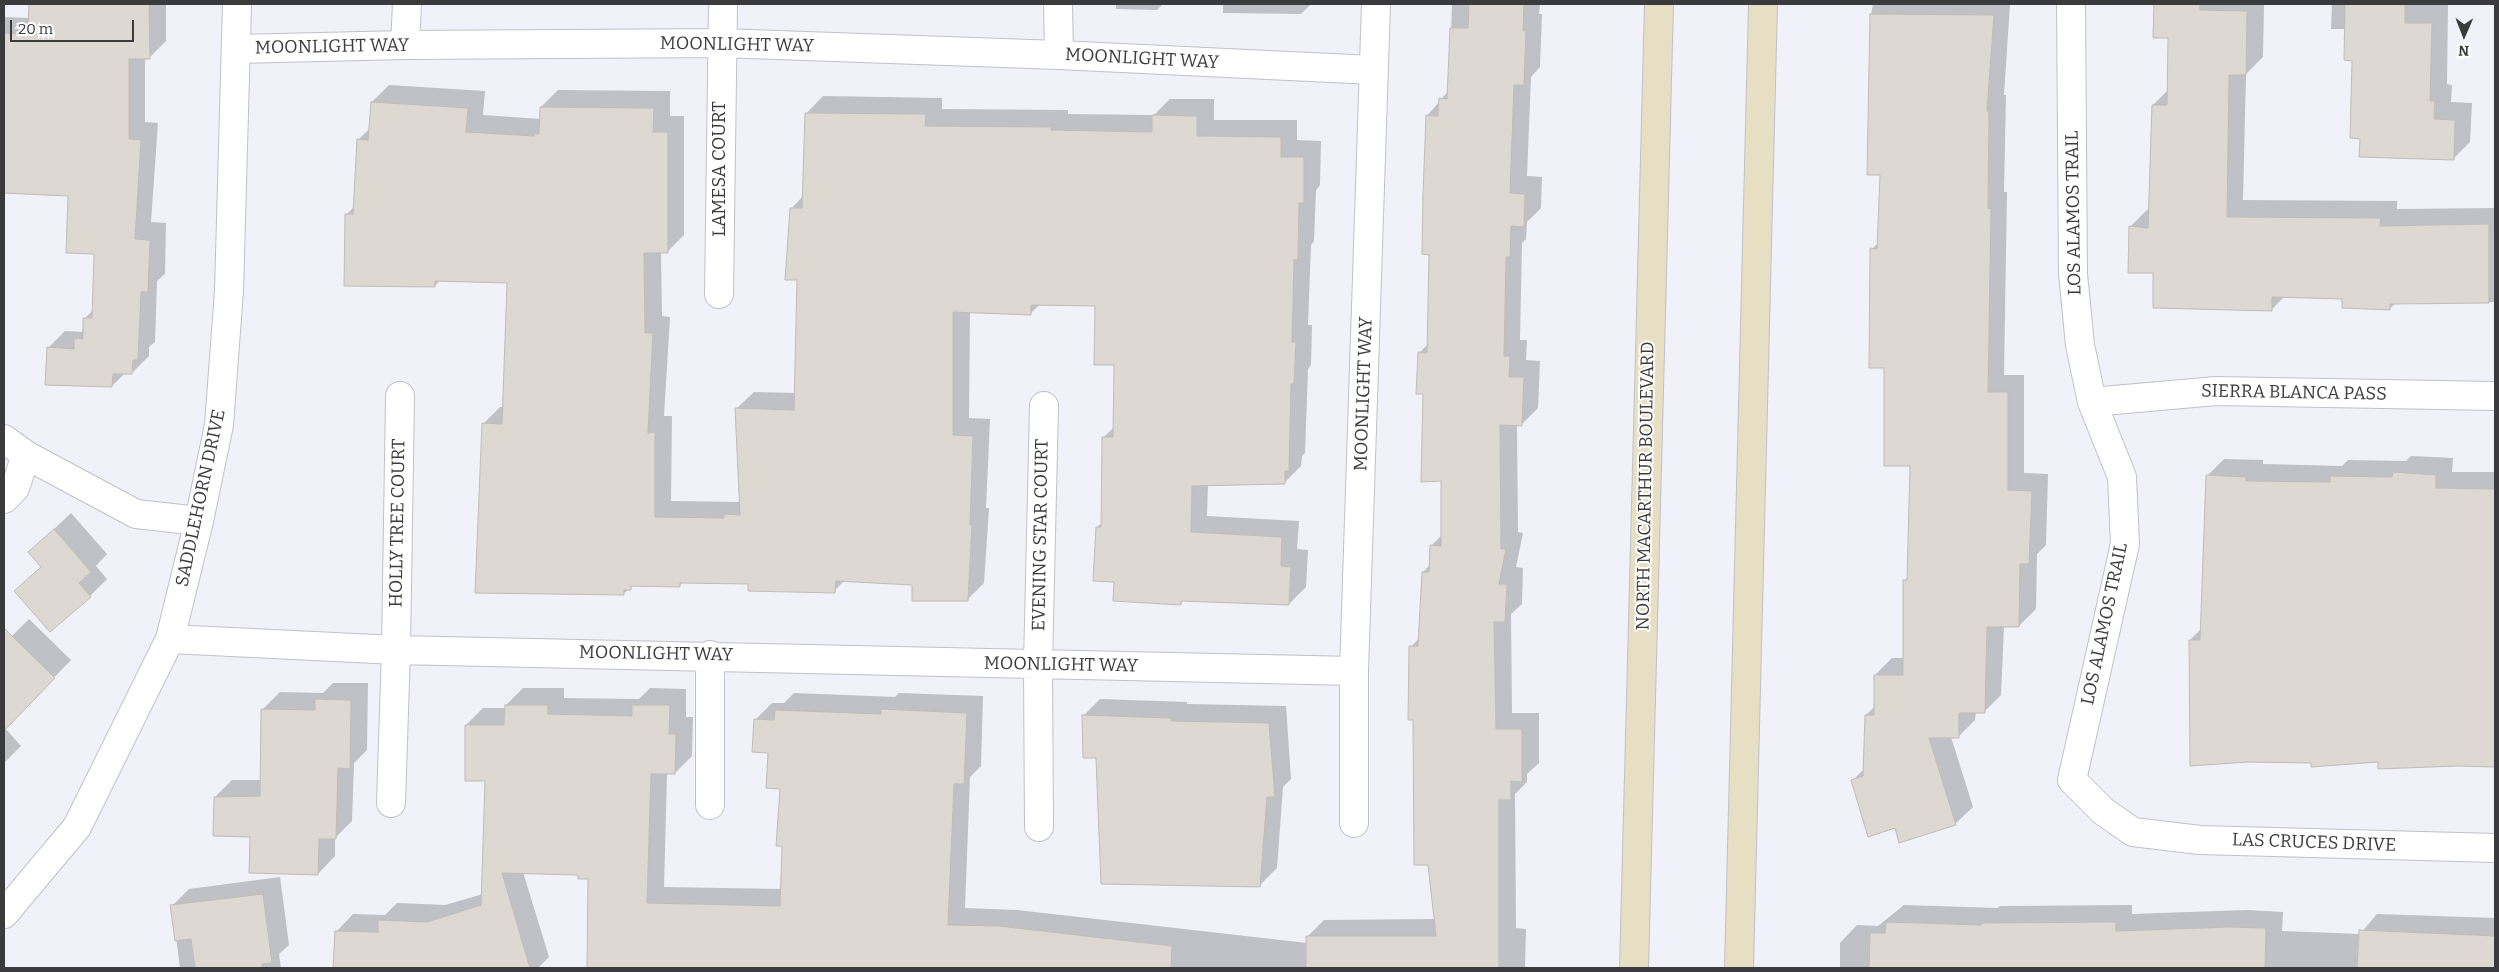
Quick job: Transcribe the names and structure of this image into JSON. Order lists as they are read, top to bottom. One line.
{"streets":{"main road":["NORTH MACARTHUR BOULEVARD"],"street":["MOONLIGHT WAY","LAMESA COURT","LOS ALAMOS TRAIL","SIERRA BLANCA PASS","SADDLEHORN DRIVE","HOLLY TREE COURT","EVENING STAR COURT","LAS CRUCES DRIVE"]},"crossings":[["MOONLIGHT WAY","LAMESA COURT"],["MOONLIGHT WAY","SADDLEHORN DRIVE"],["MOONLIGHT WAY","HOLLY TREE COURT"],["MOONLIGHT WAY","EVENING STAR COURT"],["LOS ALAMOS TRAIL","SIERRA BLANCA PASS"],["LOS ALAMOS TRAIL","LAS CRUCES DRIVE"]],"scale_bar":"20 m","north":"bottom"}
